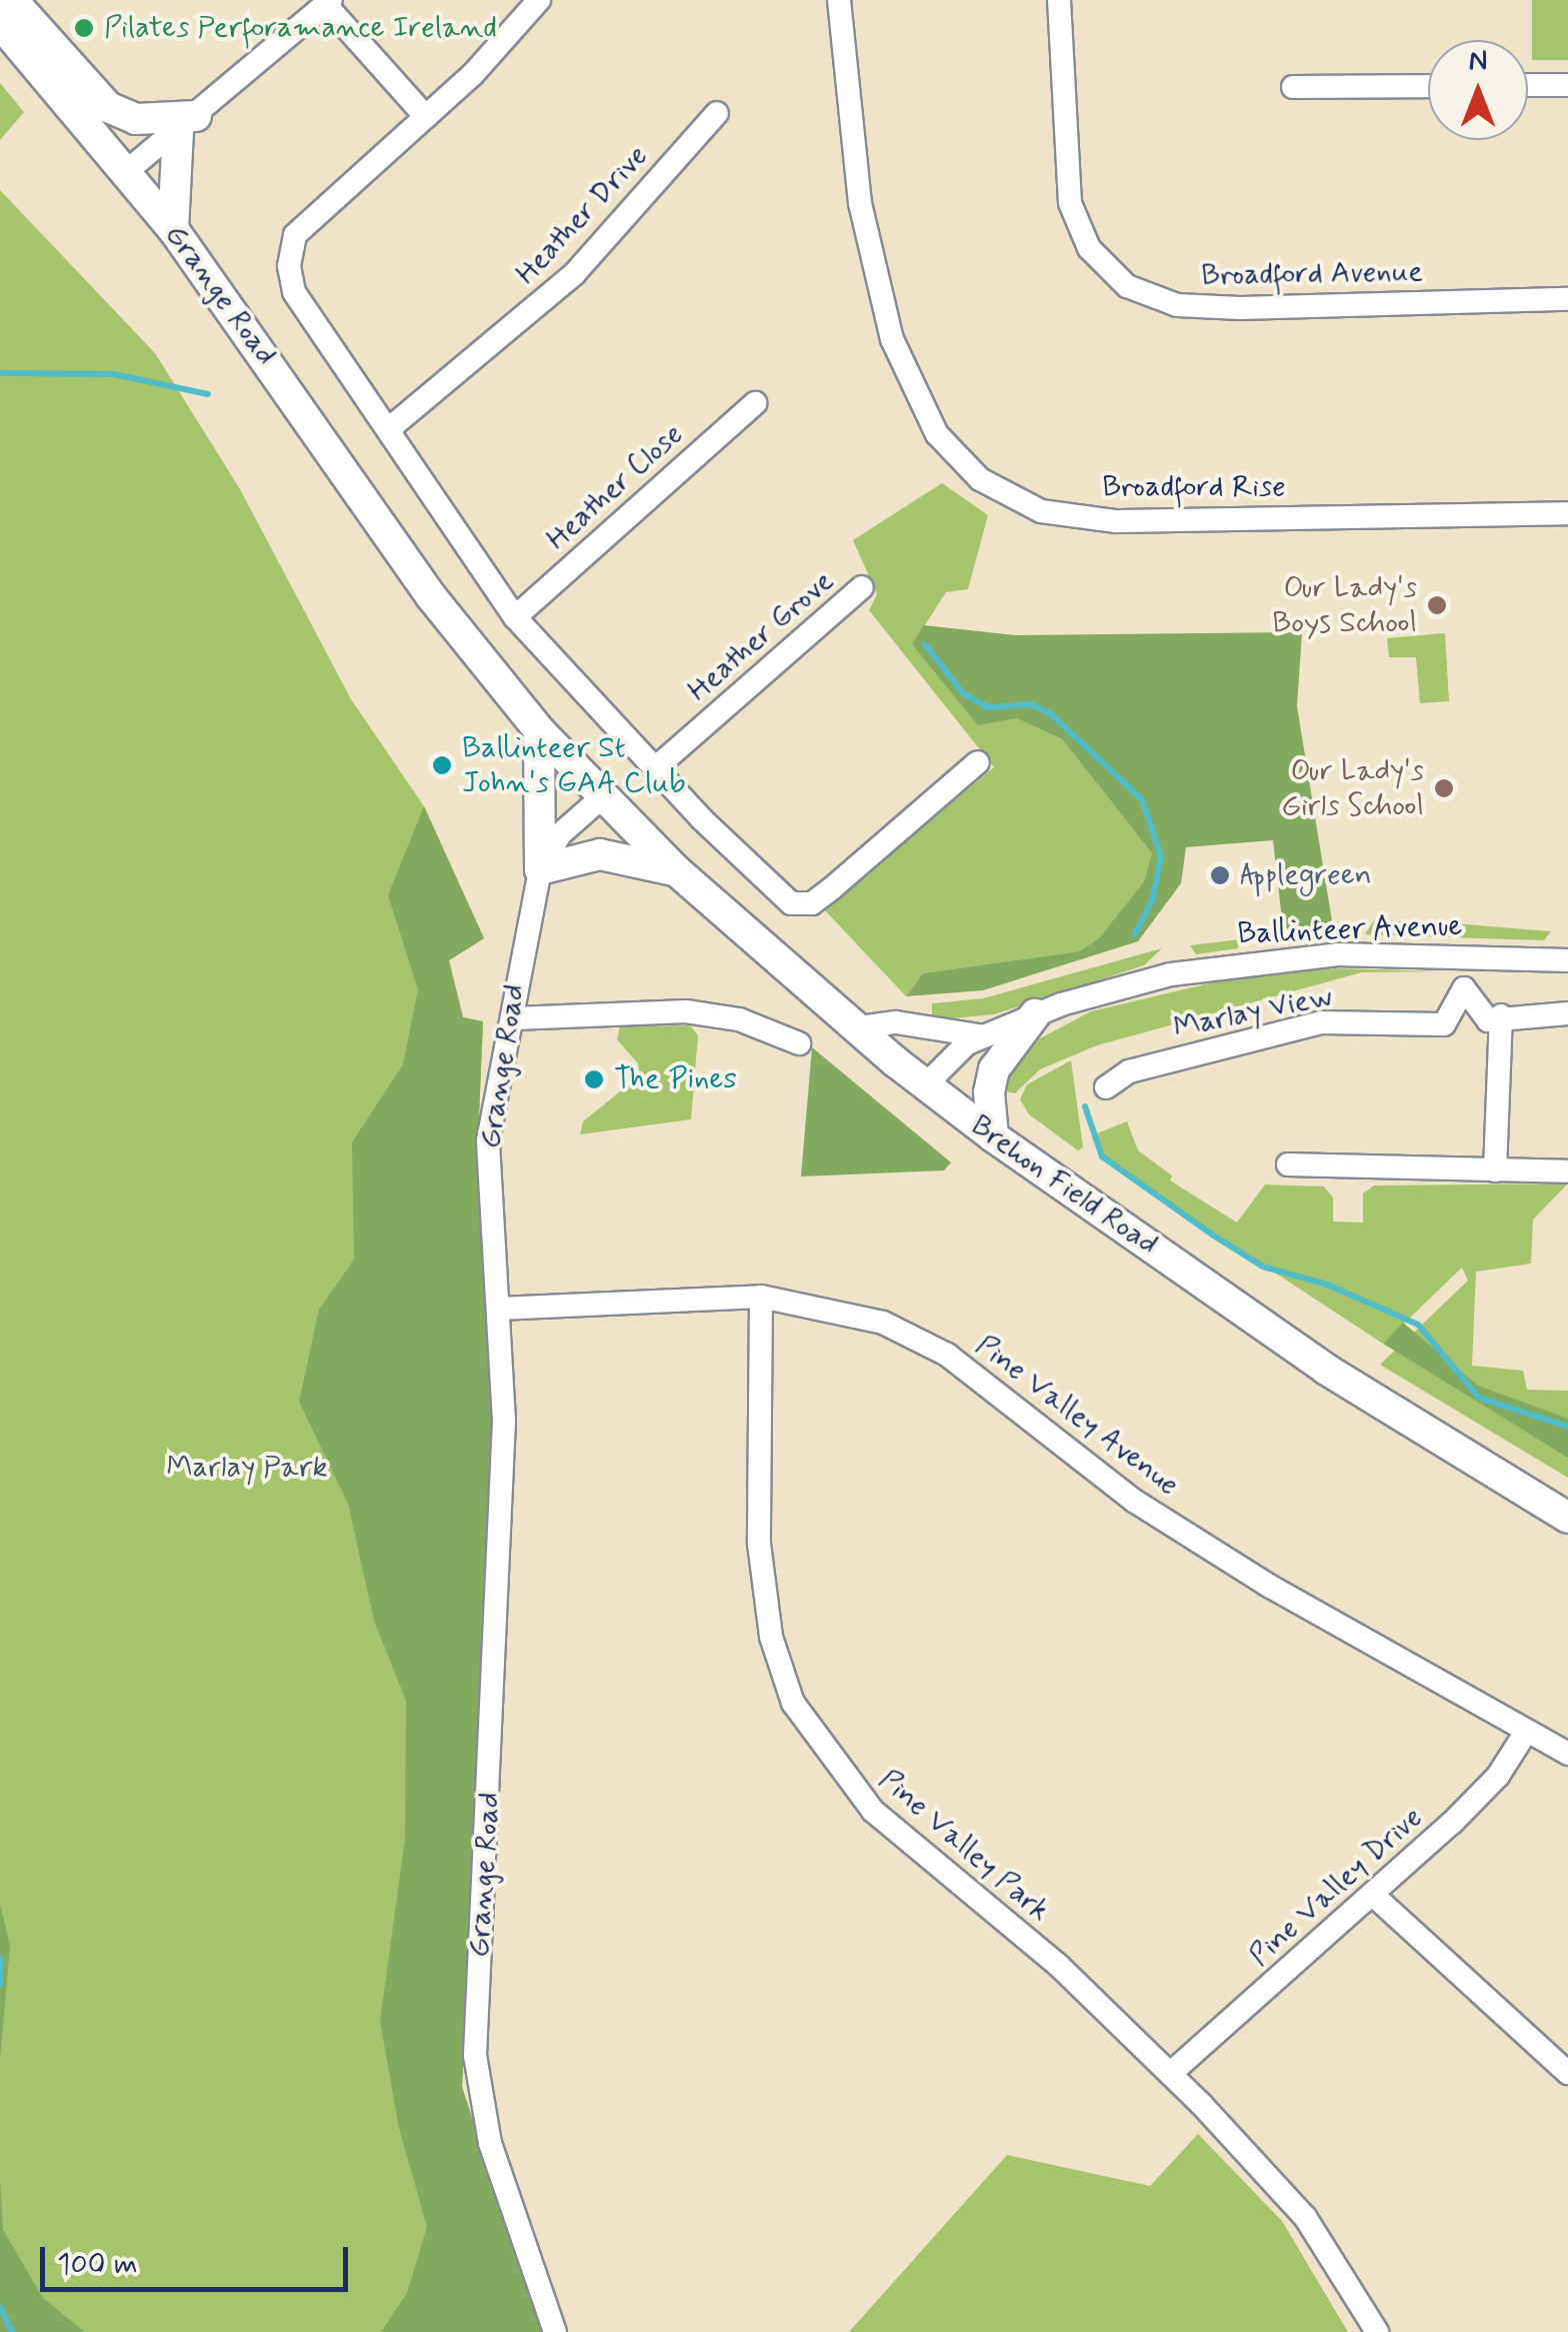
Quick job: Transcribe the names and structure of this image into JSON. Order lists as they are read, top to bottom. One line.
{"streets":{"main road":["Grange Road","Brehon Field Road"],"street":["Heather Drive","Broadford Avenue","Heather Close","Broadford Rise","Heather Grove","Ballinteer Avenue","Marlay View","Pine Valley Avenue","Pine Valley Park","Pine Valley Drive"]},"crossings":[["Grange Road","Brehon Field Road"],["Grange Road","Pine Valley Avenue"],["Ballinteer Avenue","Brehon Field Road"],["Pine Valley Avenue","Pine Valley Park"],["Pine Valley Avenue","Pine Valley Drive"],["Pine Valley Park","Pine Valley Drive"]],"parks":["Marlay Park"],"places":["Pilates Perforamance Ireland","Our Lady's Boys School","Ballinteer St John's GAA Club","Our Lady's Girls School","Applegreen","The Pines"],"scale_bar":"100 m","north":"top"}
